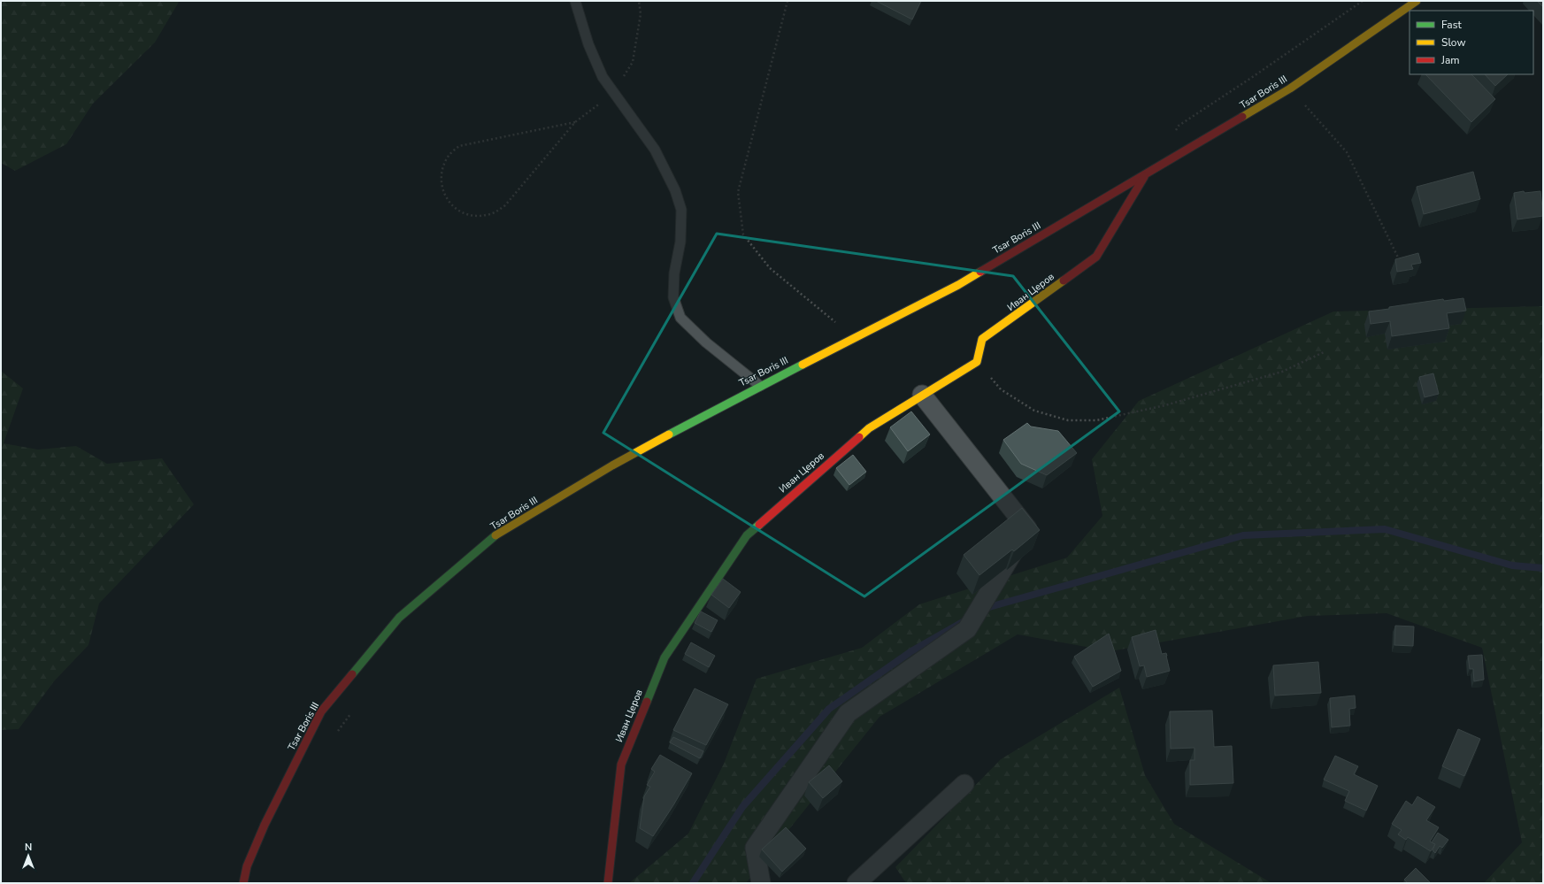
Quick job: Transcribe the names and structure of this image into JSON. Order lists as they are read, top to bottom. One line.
{"streets":{"street":["Tsar Boris III","Иван Церов"]},"crossings":[["Tsar Boris III","Иван Церов"]],"legend":["Fast","Slow","Jam"],"north":"top"}
